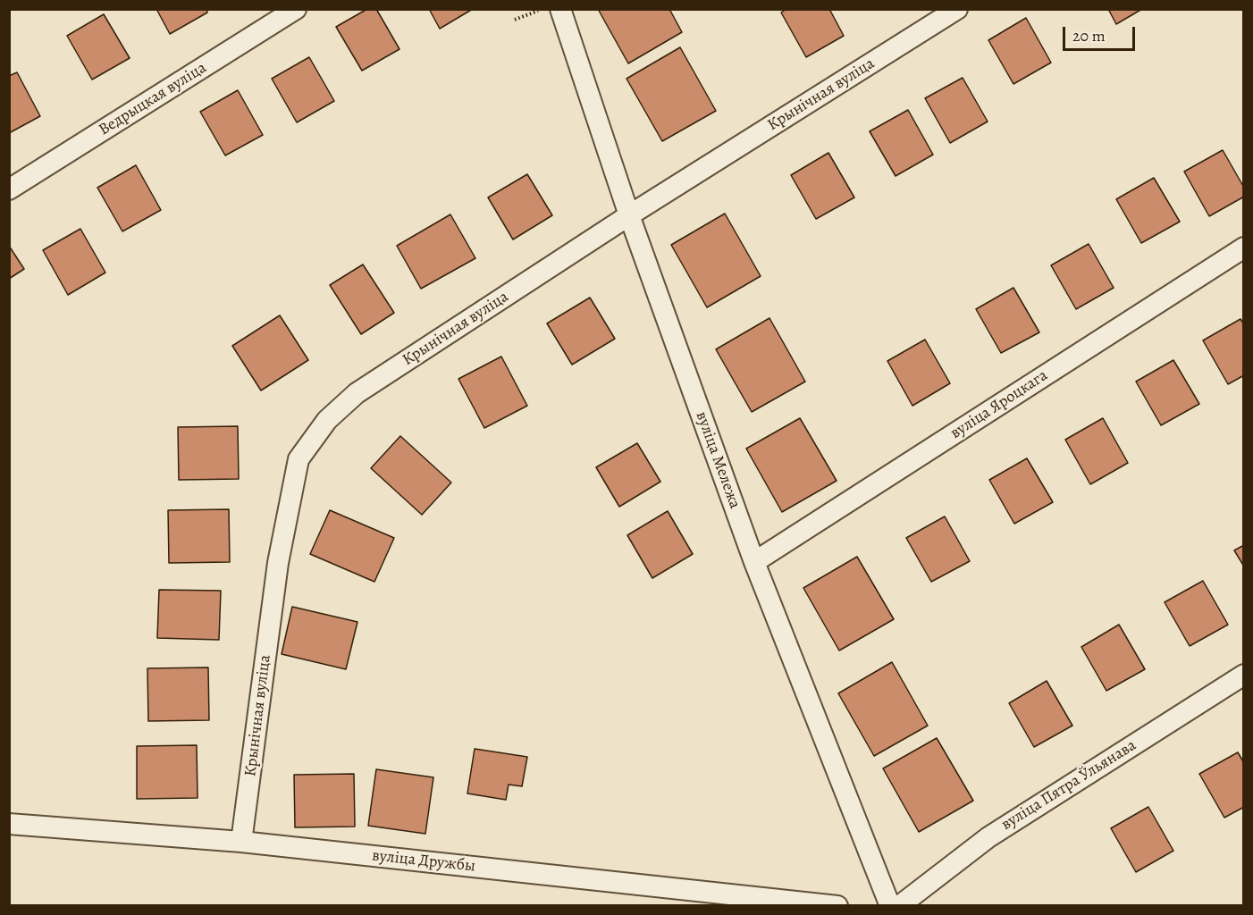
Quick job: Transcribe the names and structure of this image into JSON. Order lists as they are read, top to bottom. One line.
{"streets":{"street":["Крынічная вуліца","Ведрыцкая вуліца","вуліца Яроцкага","вуліца Мележа","вуліца Пятра Ўльянава","вуліца Дружбы"]},"crossings":[["Крынічная вуліца","вуліца Мележа"],["Крынічная вуліца","вуліца Дружбы"],["вуліца Яроцкага","вуліца Мележа"]],"scale_bar":"20 m"}
